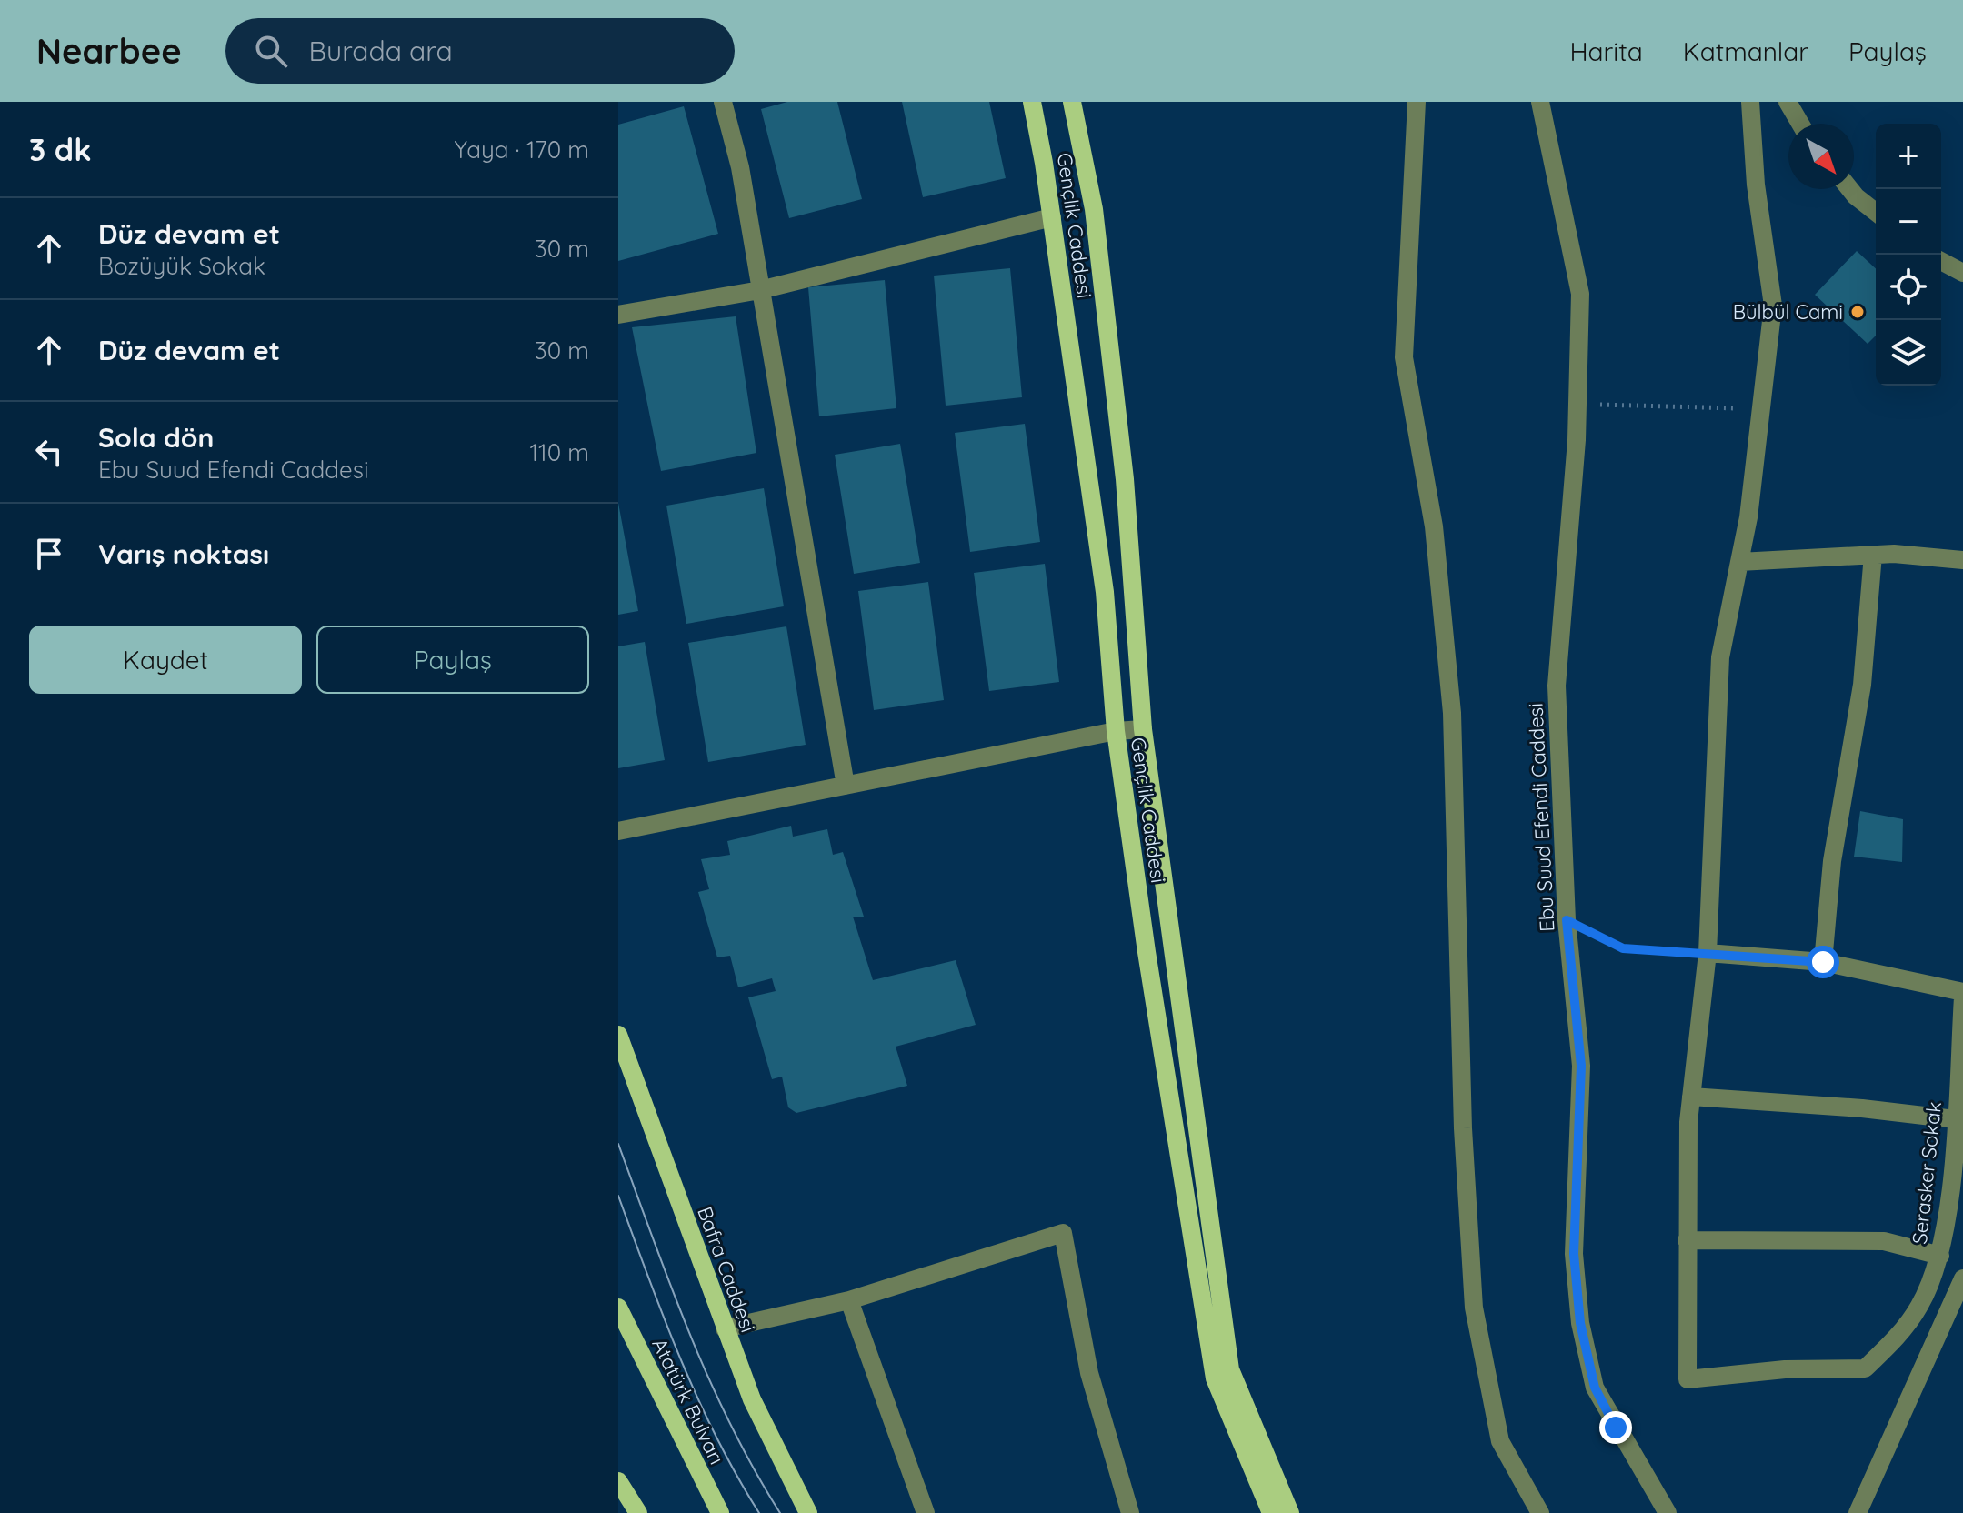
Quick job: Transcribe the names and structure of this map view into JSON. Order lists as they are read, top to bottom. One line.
{"streets":{"main road":["Gençlik Caddesi","Bafra Caddesi","Atatürk Bulvarı"],"street":["Ebu Suud Efendi Caddesi","Serasker Sokak"]},"places":["Bülbül Cami"],"north":"bottom right","page":{"header":"Nearbee","search":"Burada ara","nav":["Harita","Katmanlar","Paylaş"],"heading":["3 dk","Yaya · 170 m"],"map_buttons":["+","−"],"list":[["Düz devam et","Bozüyük Sokak","30 m"],["Düz devam et","30 m"],["Sola dön","Ebu Suud Efendi Caddesi","110 m"],"Varış noktası"],"buttons":["Kaydet","Paylaş"]}}
